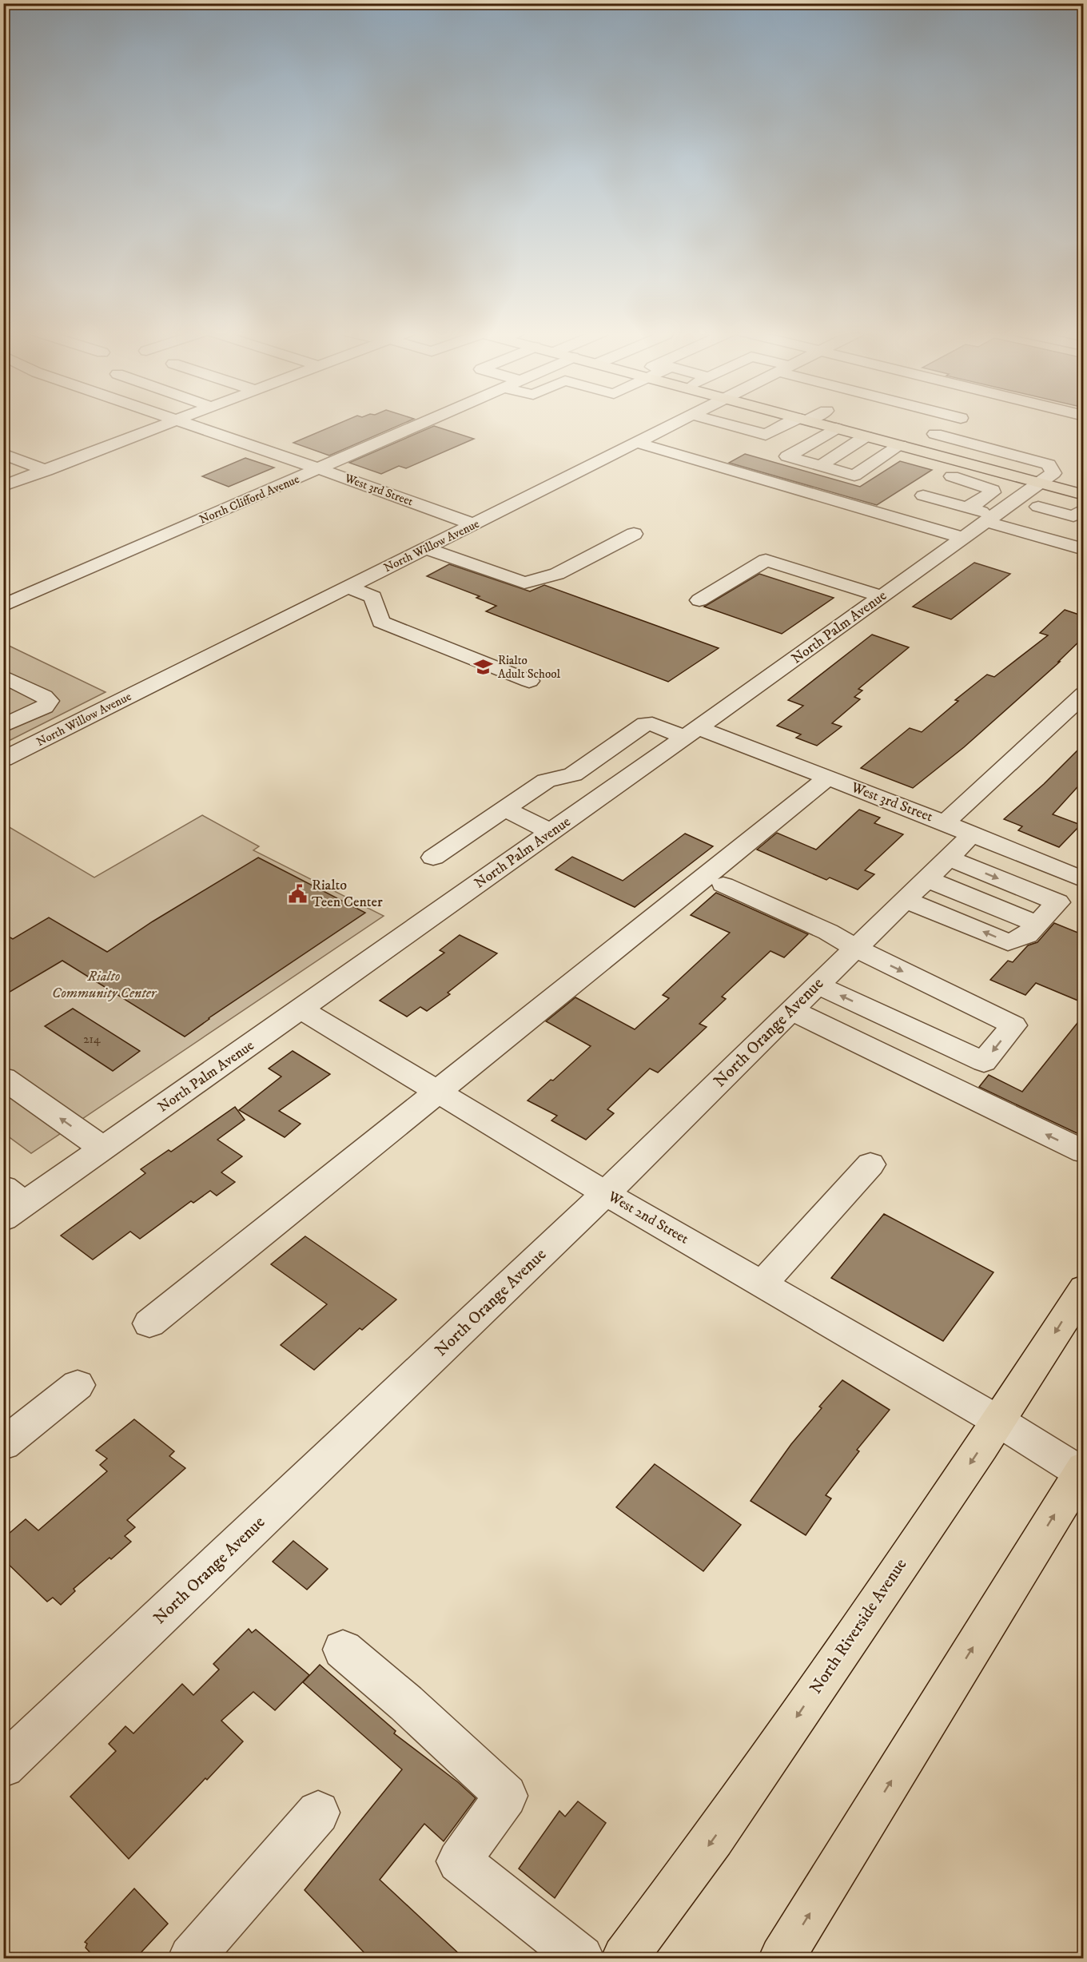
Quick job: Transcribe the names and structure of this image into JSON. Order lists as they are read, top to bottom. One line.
{"streets":{"main road":["North Riverside Avenue"],"street":["West 3rd Street","North Clifford Avenue","North Willow Avenue","North Palm Avenue","North Orange Avenue","West 2nd Street"]},"crossings":[["West 3rd Street","North Clifford Avenue"],["West 3rd Street","North Willow Avenue"],["West 3rd Street","North Palm Avenue"],["West 3rd Street","North Orange Avenue"],["North Palm Avenue","West 2nd Street"],["North Orange Avenue","West 2nd Street"],["West 2nd Street","North Riverside Avenue"]],"parks":["Rialto Community Center"],"places":{"school or university":["Rialto Adult School"],"public building":["Rialto Teen Center"]},"house_numbers":["214"]}
